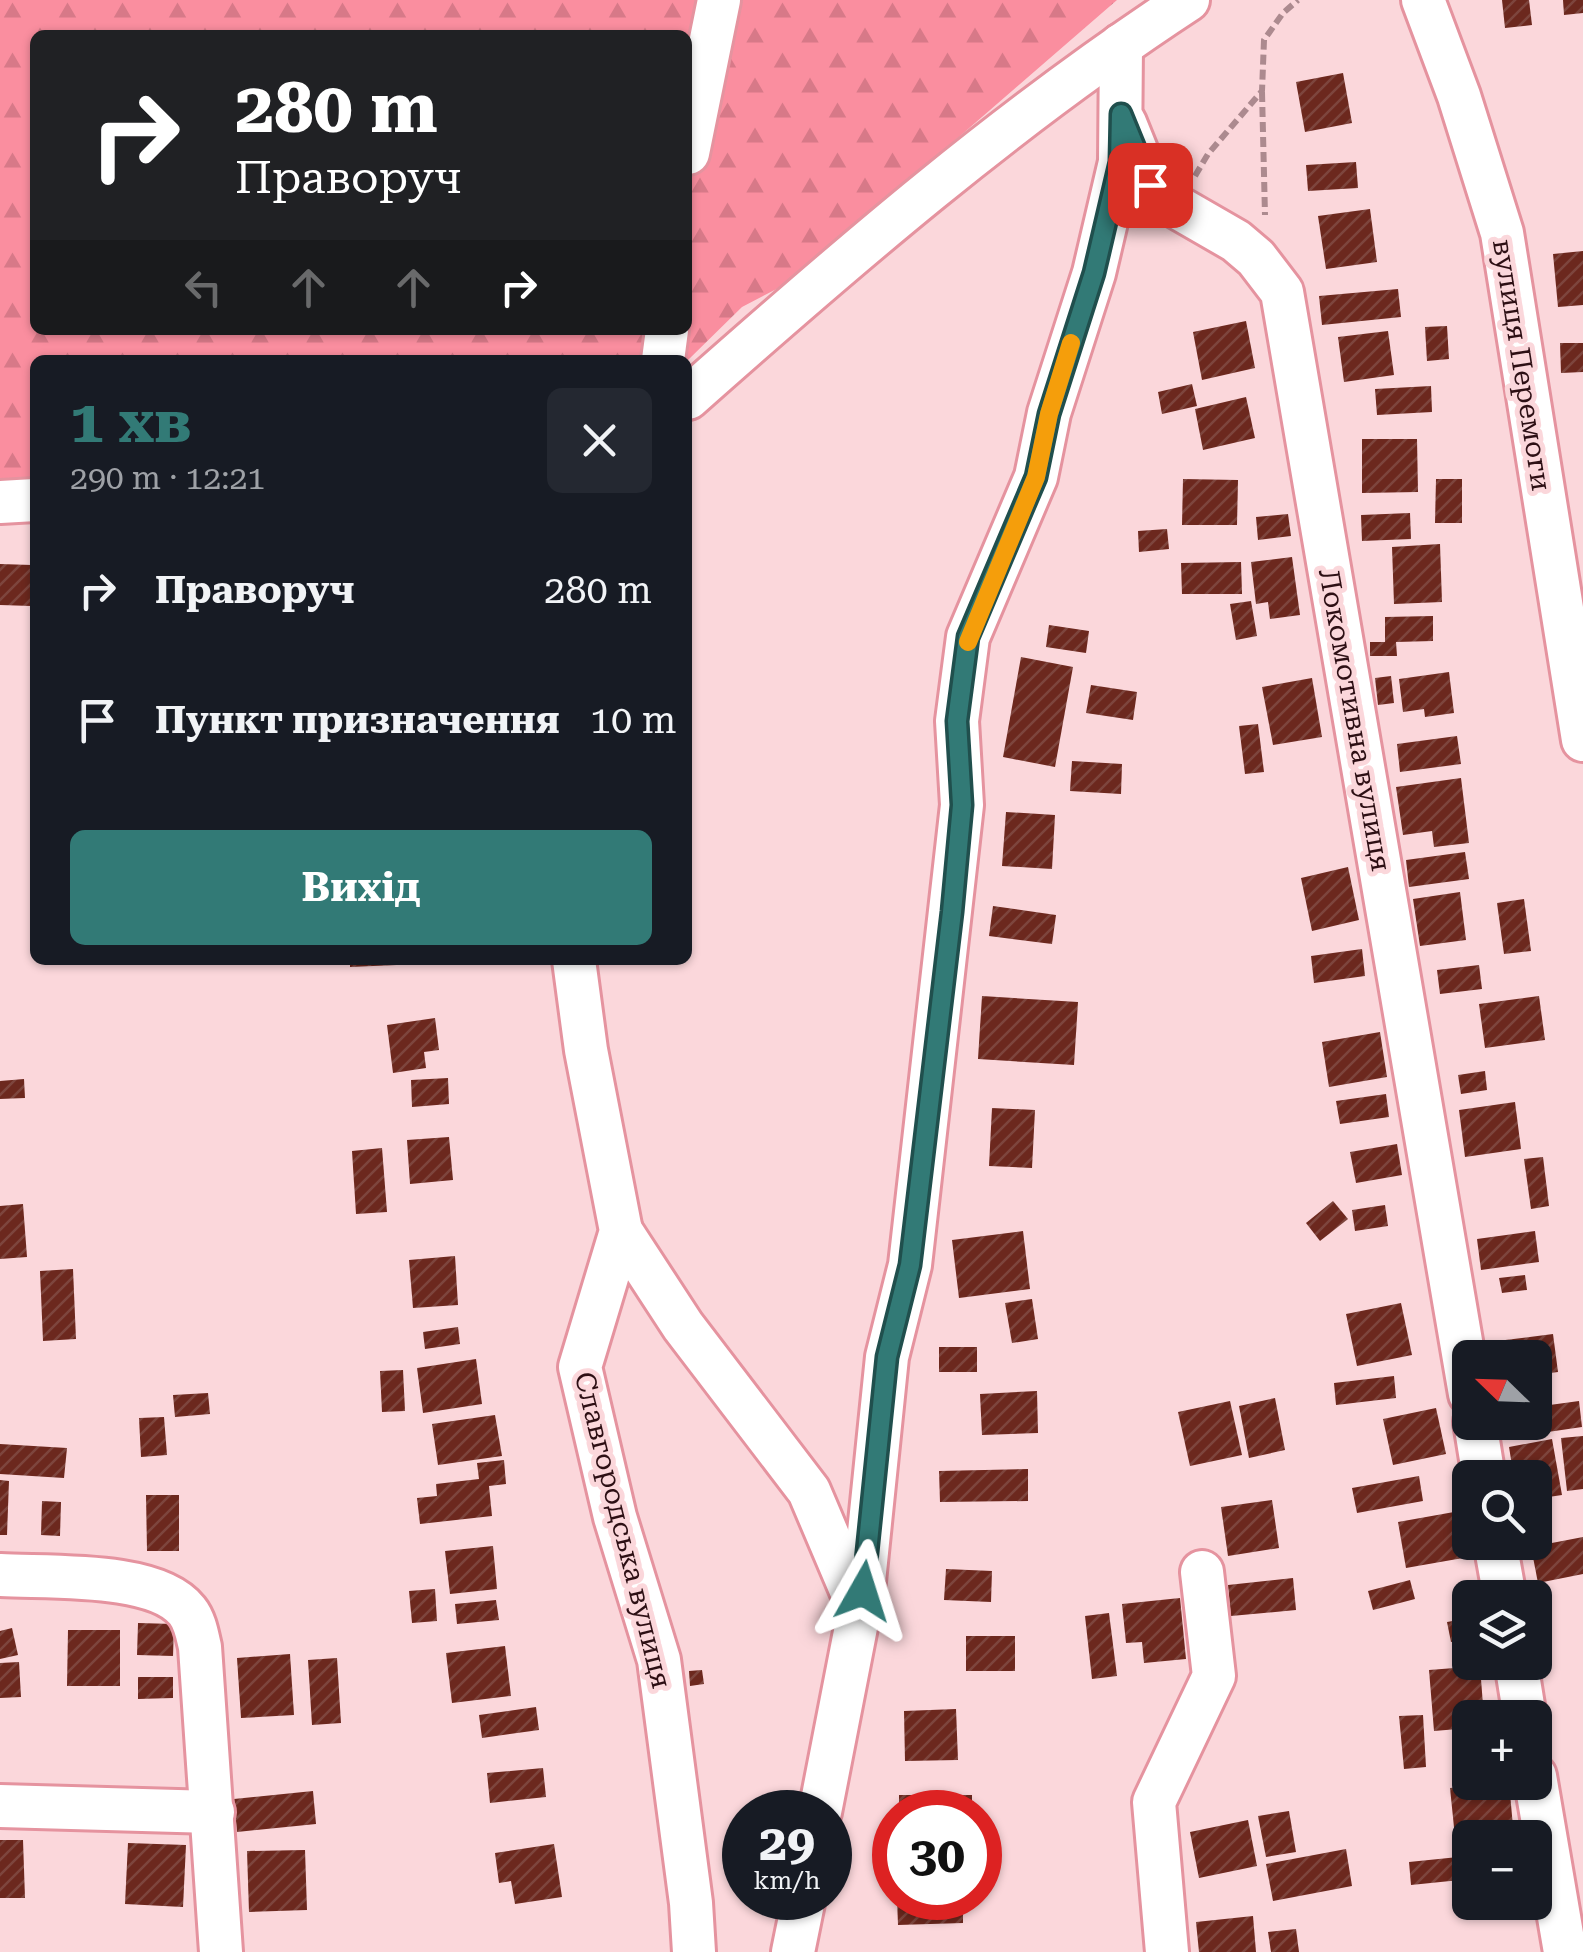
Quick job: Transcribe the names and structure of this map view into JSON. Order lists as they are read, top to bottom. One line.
{"streets":{"street":["вулиця Перемоги","Локомотивна вулиця","Славгородська вулиця"]},"north":"top left","page":{"turn":["280 m","Праворуч"],"heading":["1 хв","290 m · 12:21"],"list":[{"name":"Праворуч","value":"280 m"},{"name":"Пункт призначення","value":"10 m"}],"buttons":"Вихід","map_buttons":["+","−"],"speed":"29 km/h","limit":"30"}}
